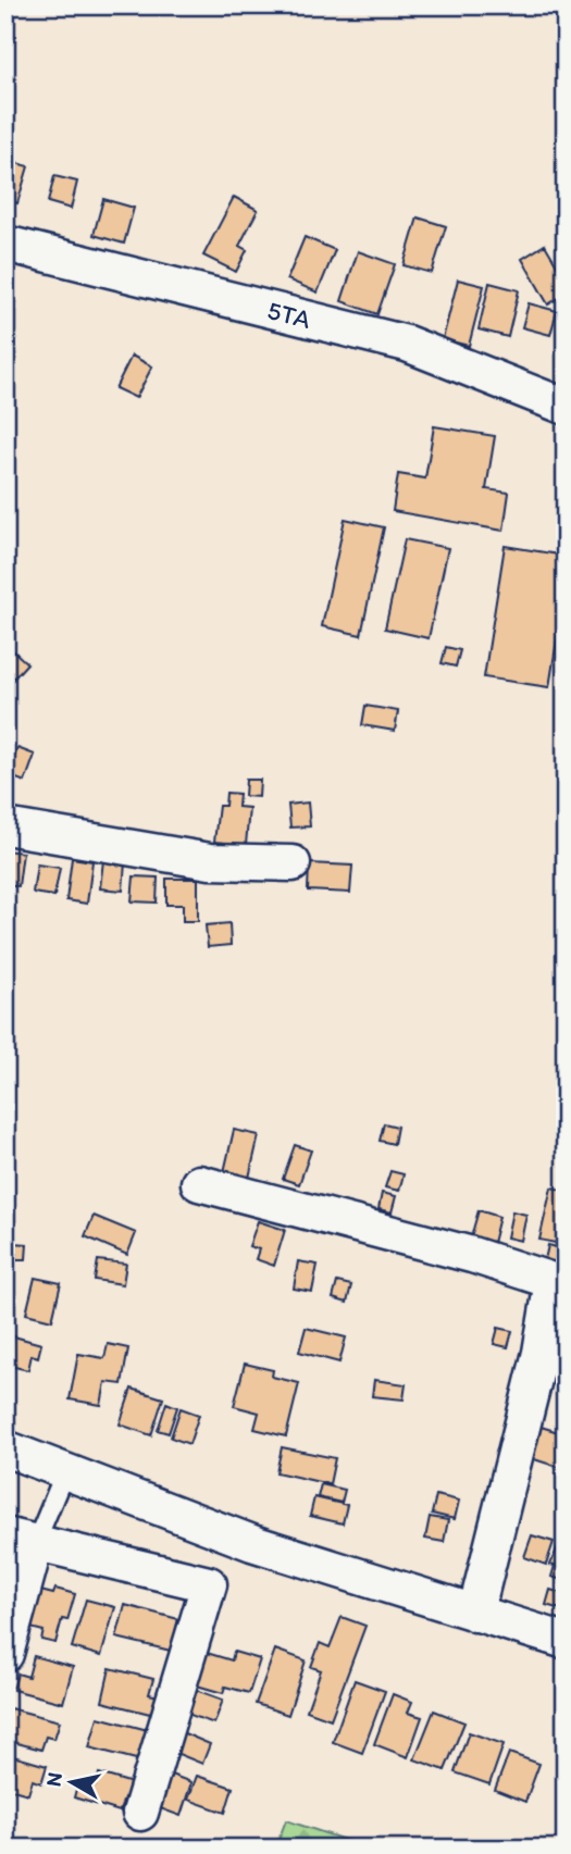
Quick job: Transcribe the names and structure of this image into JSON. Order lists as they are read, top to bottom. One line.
{"streets":{"street":["5TA"]},"north":"left"}
